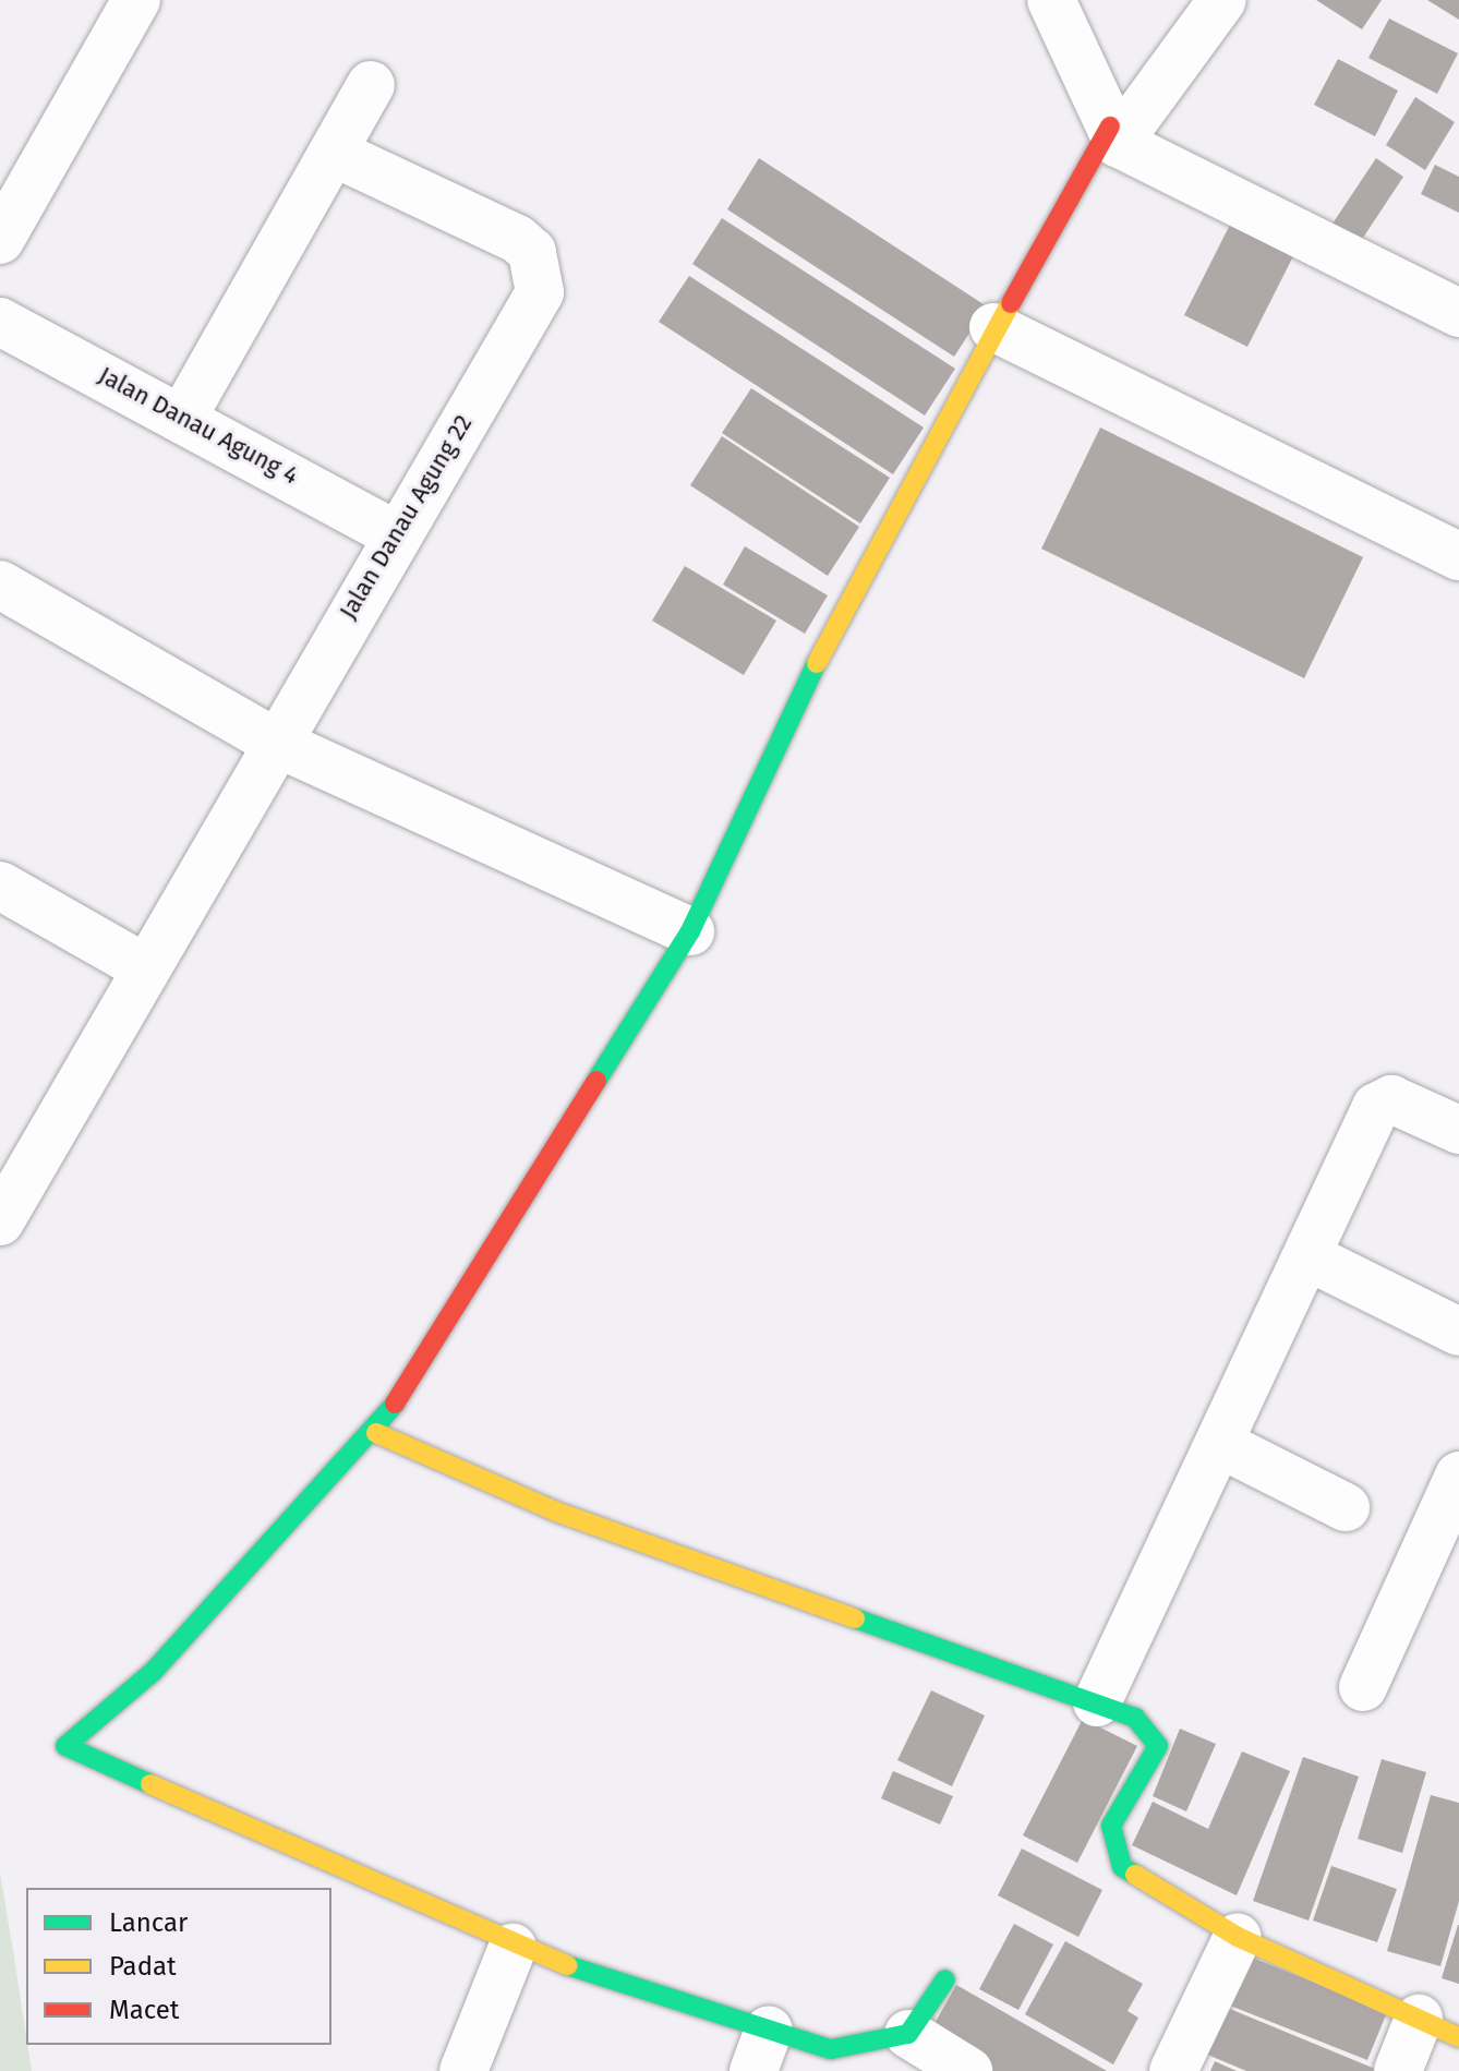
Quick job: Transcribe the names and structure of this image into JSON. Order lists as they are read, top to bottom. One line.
{"streets":{"street":["Jalan Danau Agung 4","Jalan Danau Agung 22"]},"crossings":[["Jalan Danau Agung 4","Jalan Danau Agung 22"]],"legend":["Lancar","Padat","Macet"]}
